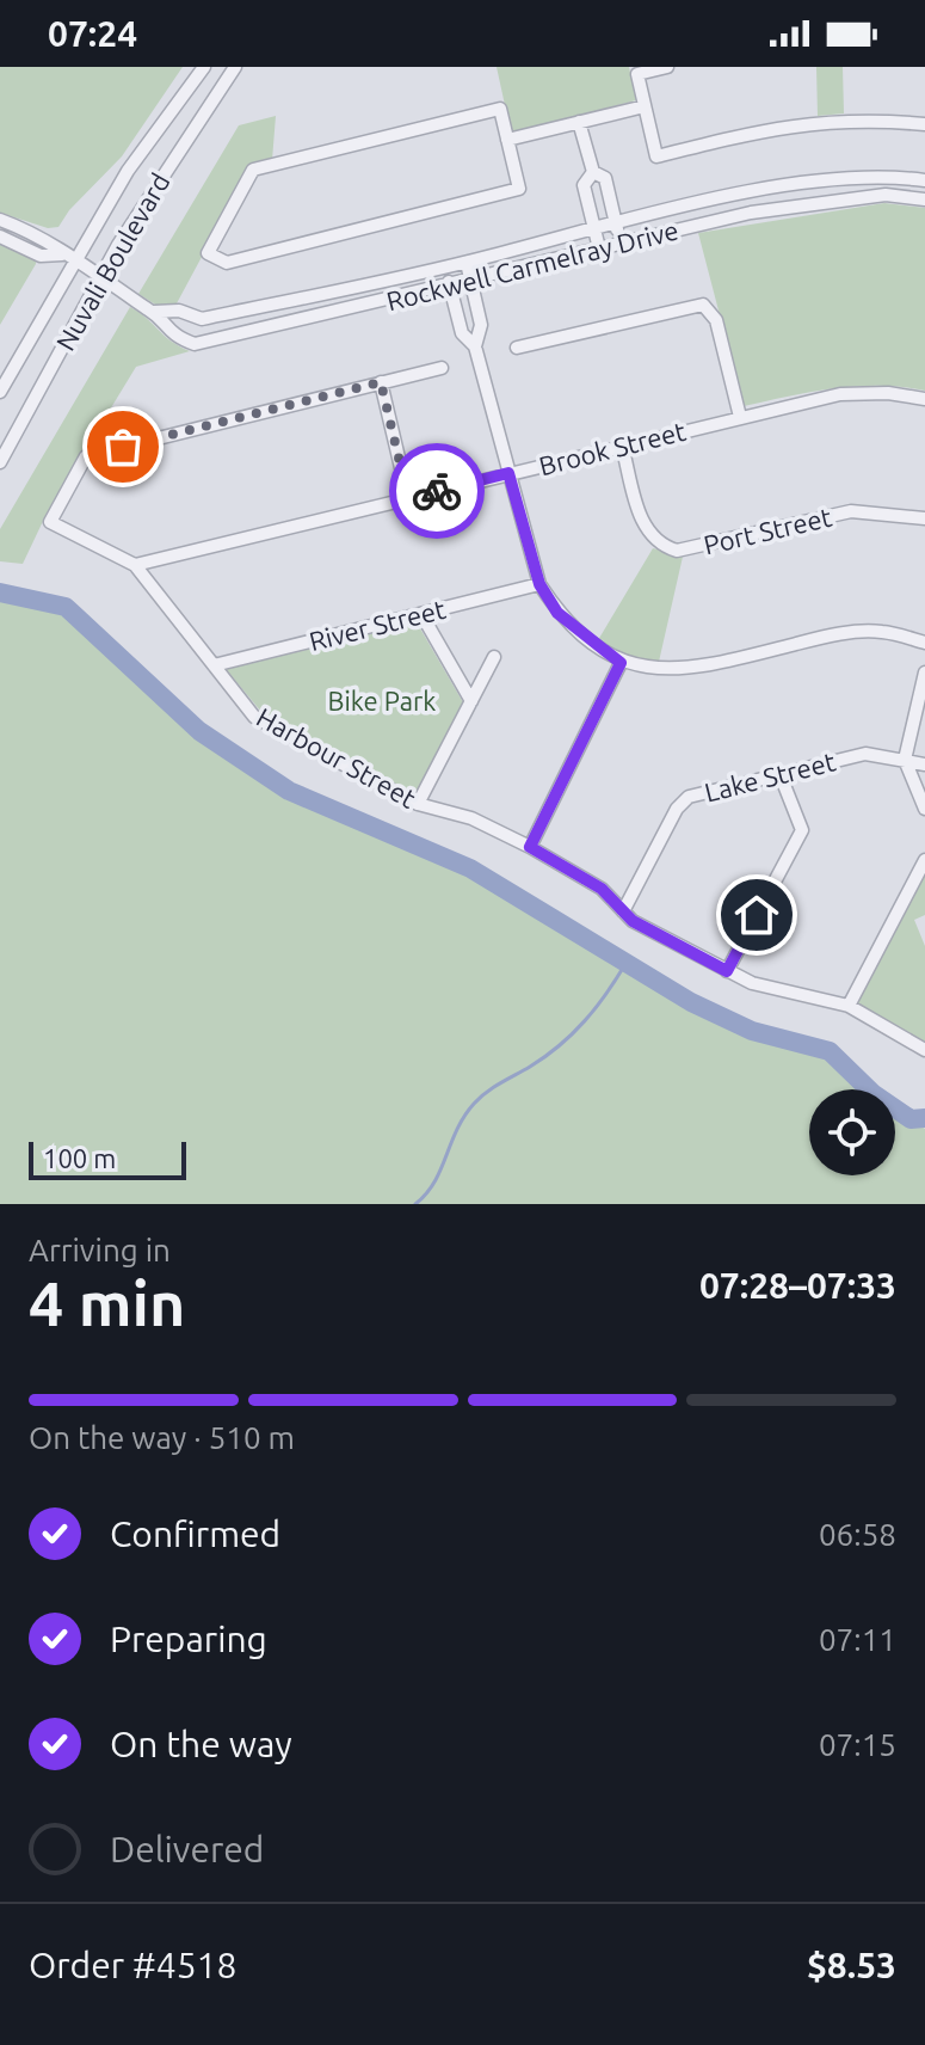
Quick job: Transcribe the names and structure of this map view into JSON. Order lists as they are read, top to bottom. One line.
{"streets":{"street":["Nuvali Boulevard","Rockwell Carmelray Drive","Brook Street","Port Street","River Street","Harbour Street","Lake Street"]},"crossings":[["Nuvali Boulevard","Rockwell Carmelray Drive"],["Brook Street","Port Street"],["Brook Street","Harbour Street"],["River Street","Harbour Street"],["Harbour Street","Lake Street"]],"parks":["Bike Park"],"scale_bar":"100 m","page":{"status":"07:24","scale":"100 m","heading":["4 min","Arriving in","07:28–07:33"],"panel":["Order #4518","$8.53"],"bar":"On the way · 510 m","list":[["Confirmed","06:58"],["Preparing","07:11"],["On the way","07:15"],"Delivered"]}}
